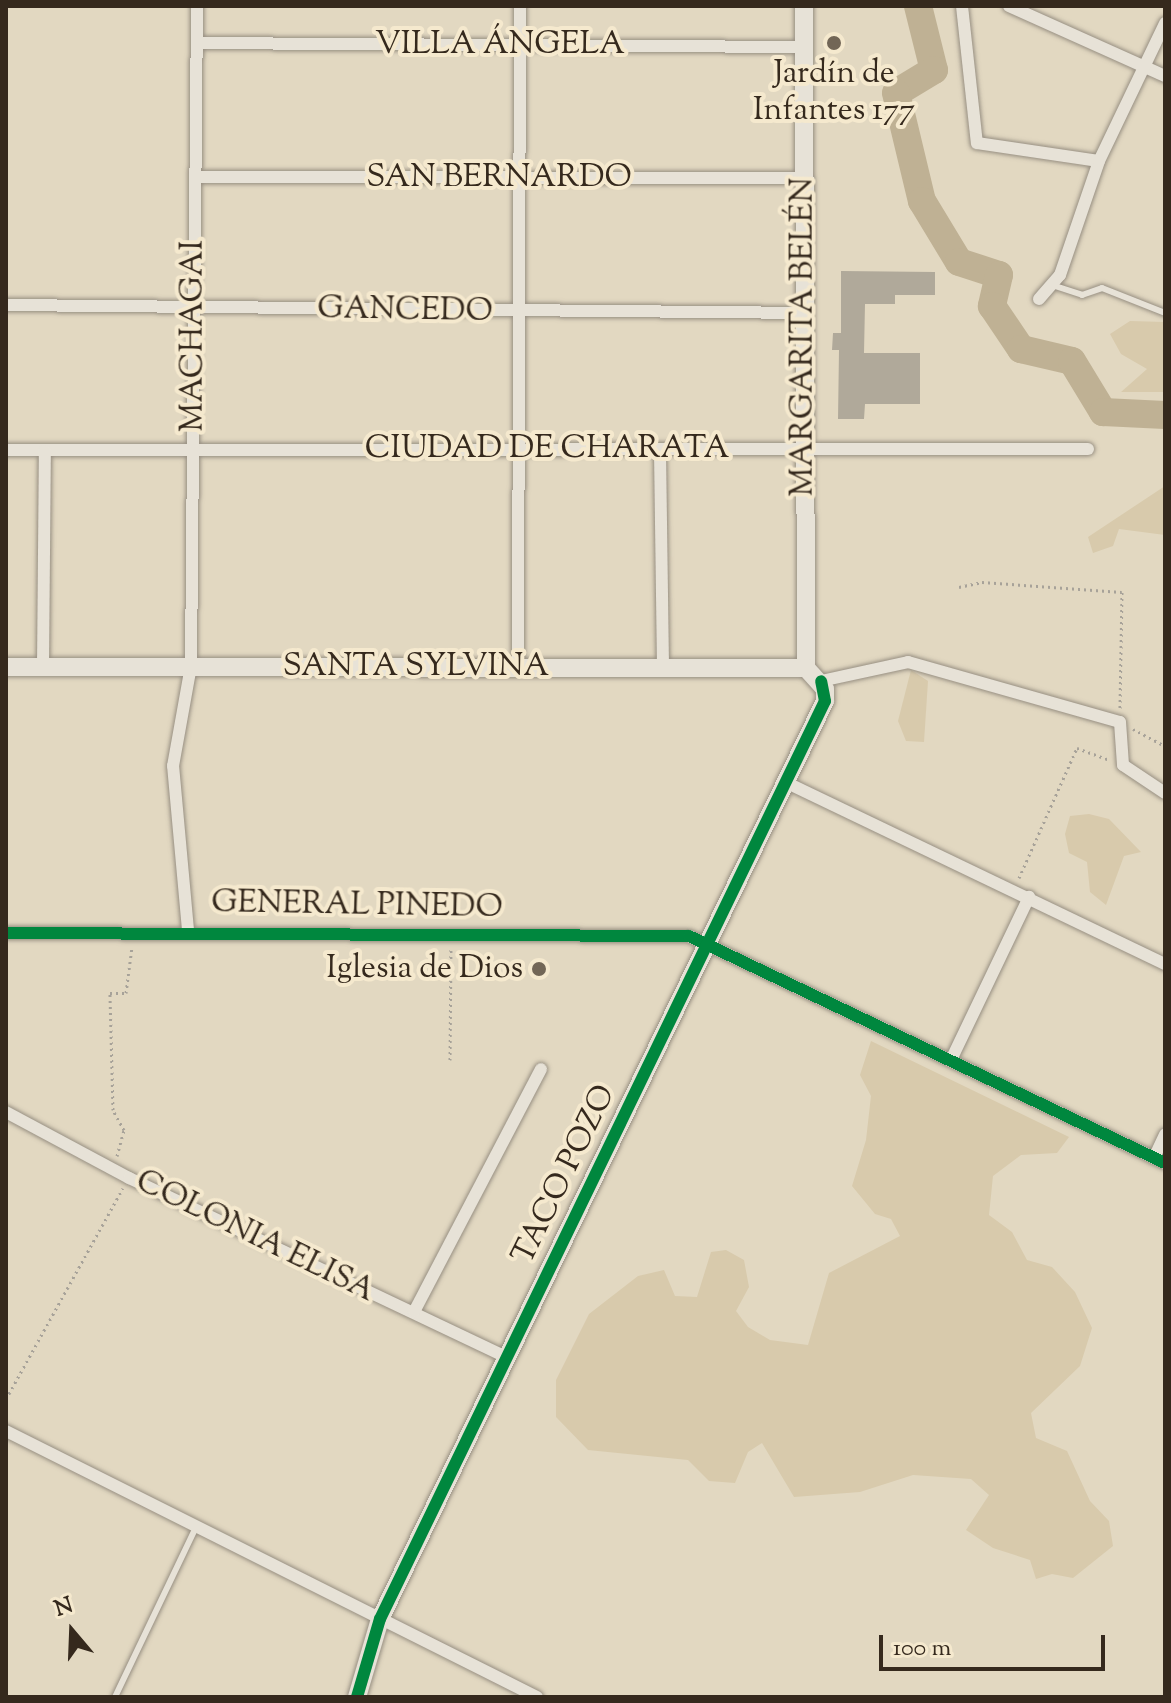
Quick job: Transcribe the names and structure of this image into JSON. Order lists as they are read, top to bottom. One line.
{"streets":{"street":["VILLA ÁNGELA","SAN BERNARDO","GANCEDO","MACHAGAI","MARGARITA BELÉN","CIUDAD DE CHARATA","SANTA SYLVINA","GENERAL PINEDO","TACO POZO","COLONIA ELISA"]},"crossings":[["VILLA ÁNGELA","MACHAGAI"],["VILLA ÁNGELA","MARGARITA BELÉN"],["SAN BERNARDO","MACHAGAI"],["SAN BERNARDO","MARGARITA BELÉN"],["GANCEDO","MACHAGAI"],["GANCEDO","MARGARITA BELÉN"],["MACHAGAI","CIUDAD DE CHARATA"],["MACHAGAI","SANTA SYLVINA"],["MACHAGAI","GENERAL PINEDO"],["MARGARITA BELÉN","CIUDAD DE CHARATA"],["MARGARITA BELÉN","SANTA SYLVINA"],["MARGARITA BELÉN","TACO POZO"],["SANTA SYLVINA","TACO POZO"],["GENERAL PINEDO","TACO POZO"],["TACO POZO","COLONIA ELISA"]],"places":["Jardín de Infantes 177","Iglesia de Dios"],"scale_bar":"100 m","north":"top"}
